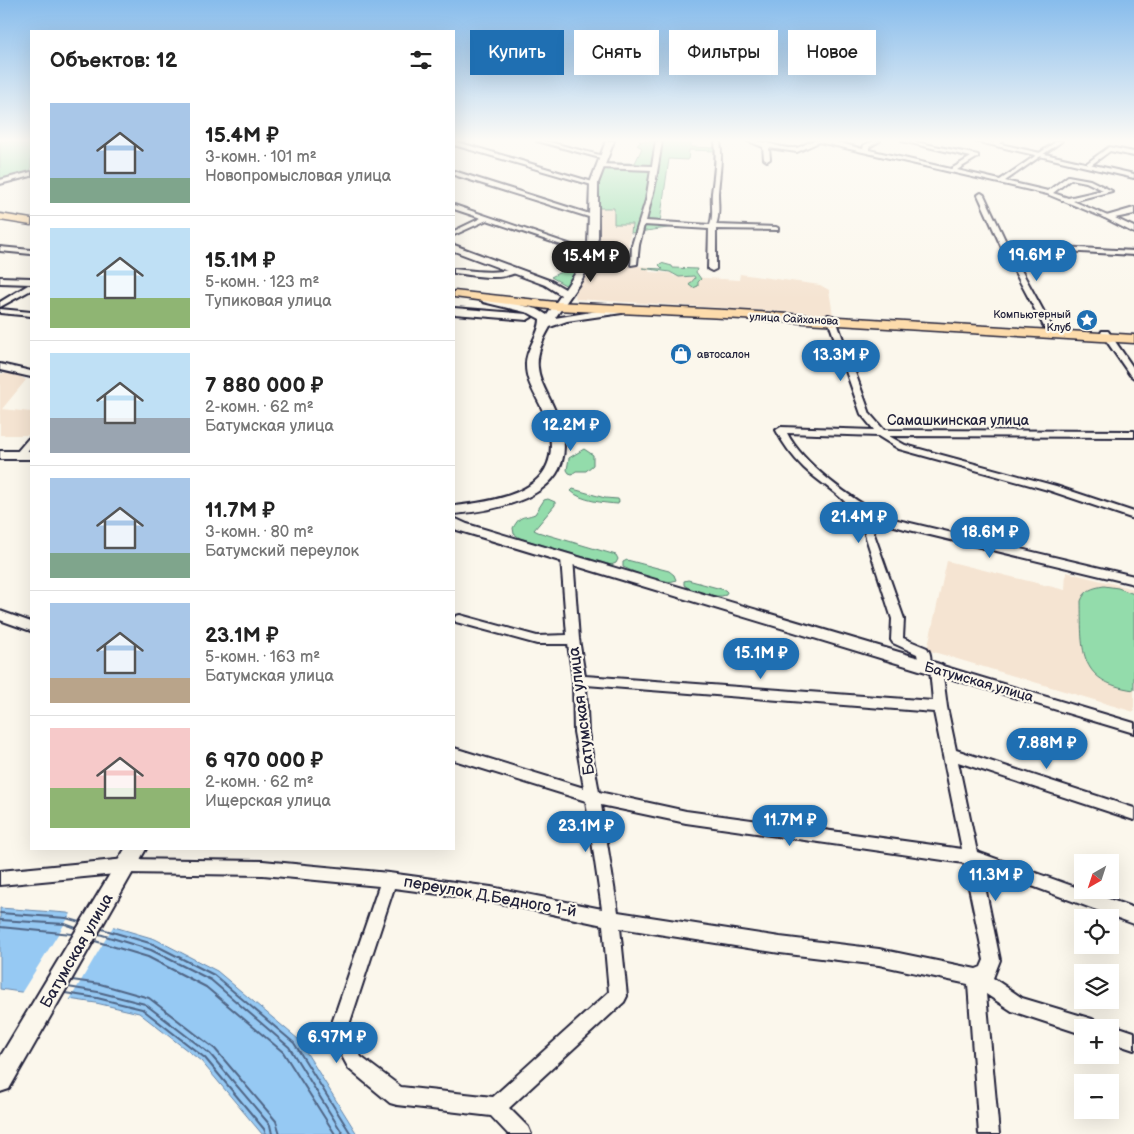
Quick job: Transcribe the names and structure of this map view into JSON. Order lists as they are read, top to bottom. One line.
{"streets":{"main road":["улица Сайханова"],"street":["Самашкинская улица","Батумская улица","переулок Д.Бедного 1-й"]},"crossings":[["Батумская улица","переулок Д.Бедного 1-й"]],"places":{"place":["Компьютерный Клуб"],"shop":["автосалон"]},"north":"bottom left","page":{"chip":["Купить","Снять","Фильтры","Новое"],"heading":"Объектов: 12","list":[{"name":"15.4M ₽","note":"3-комн. · 101 m² · Новопромысловая улица"},{"name":"15.1M ₽","note":"5-комн. · 123 m² · Тупиковая улица"},{"name":"7 880 000 ₽","note":"2-комн. · 62 m² · Батумская улица"},{"name":"11.7M ₽","note":"3-комн. · 80 m² · Батумский переулок"},{"name":"23.1M ₽","note":"5-комн. · 163 m² · Батумская улица"},{"name":"6 970 000 ₽","note":"2-комн. · 62 m² · Ищерская улица"}],"price":["19.6M ₽","15.4M ₽","13.3M ₽","12.2M ₽","21.4M ₽","18.6M ₽","15.1M ₽","7.88M ₽","11.7M ₽","23.1M ₽","11.3M ₽","6.97M ₽"],"map_buttons":["+","−"]}}
